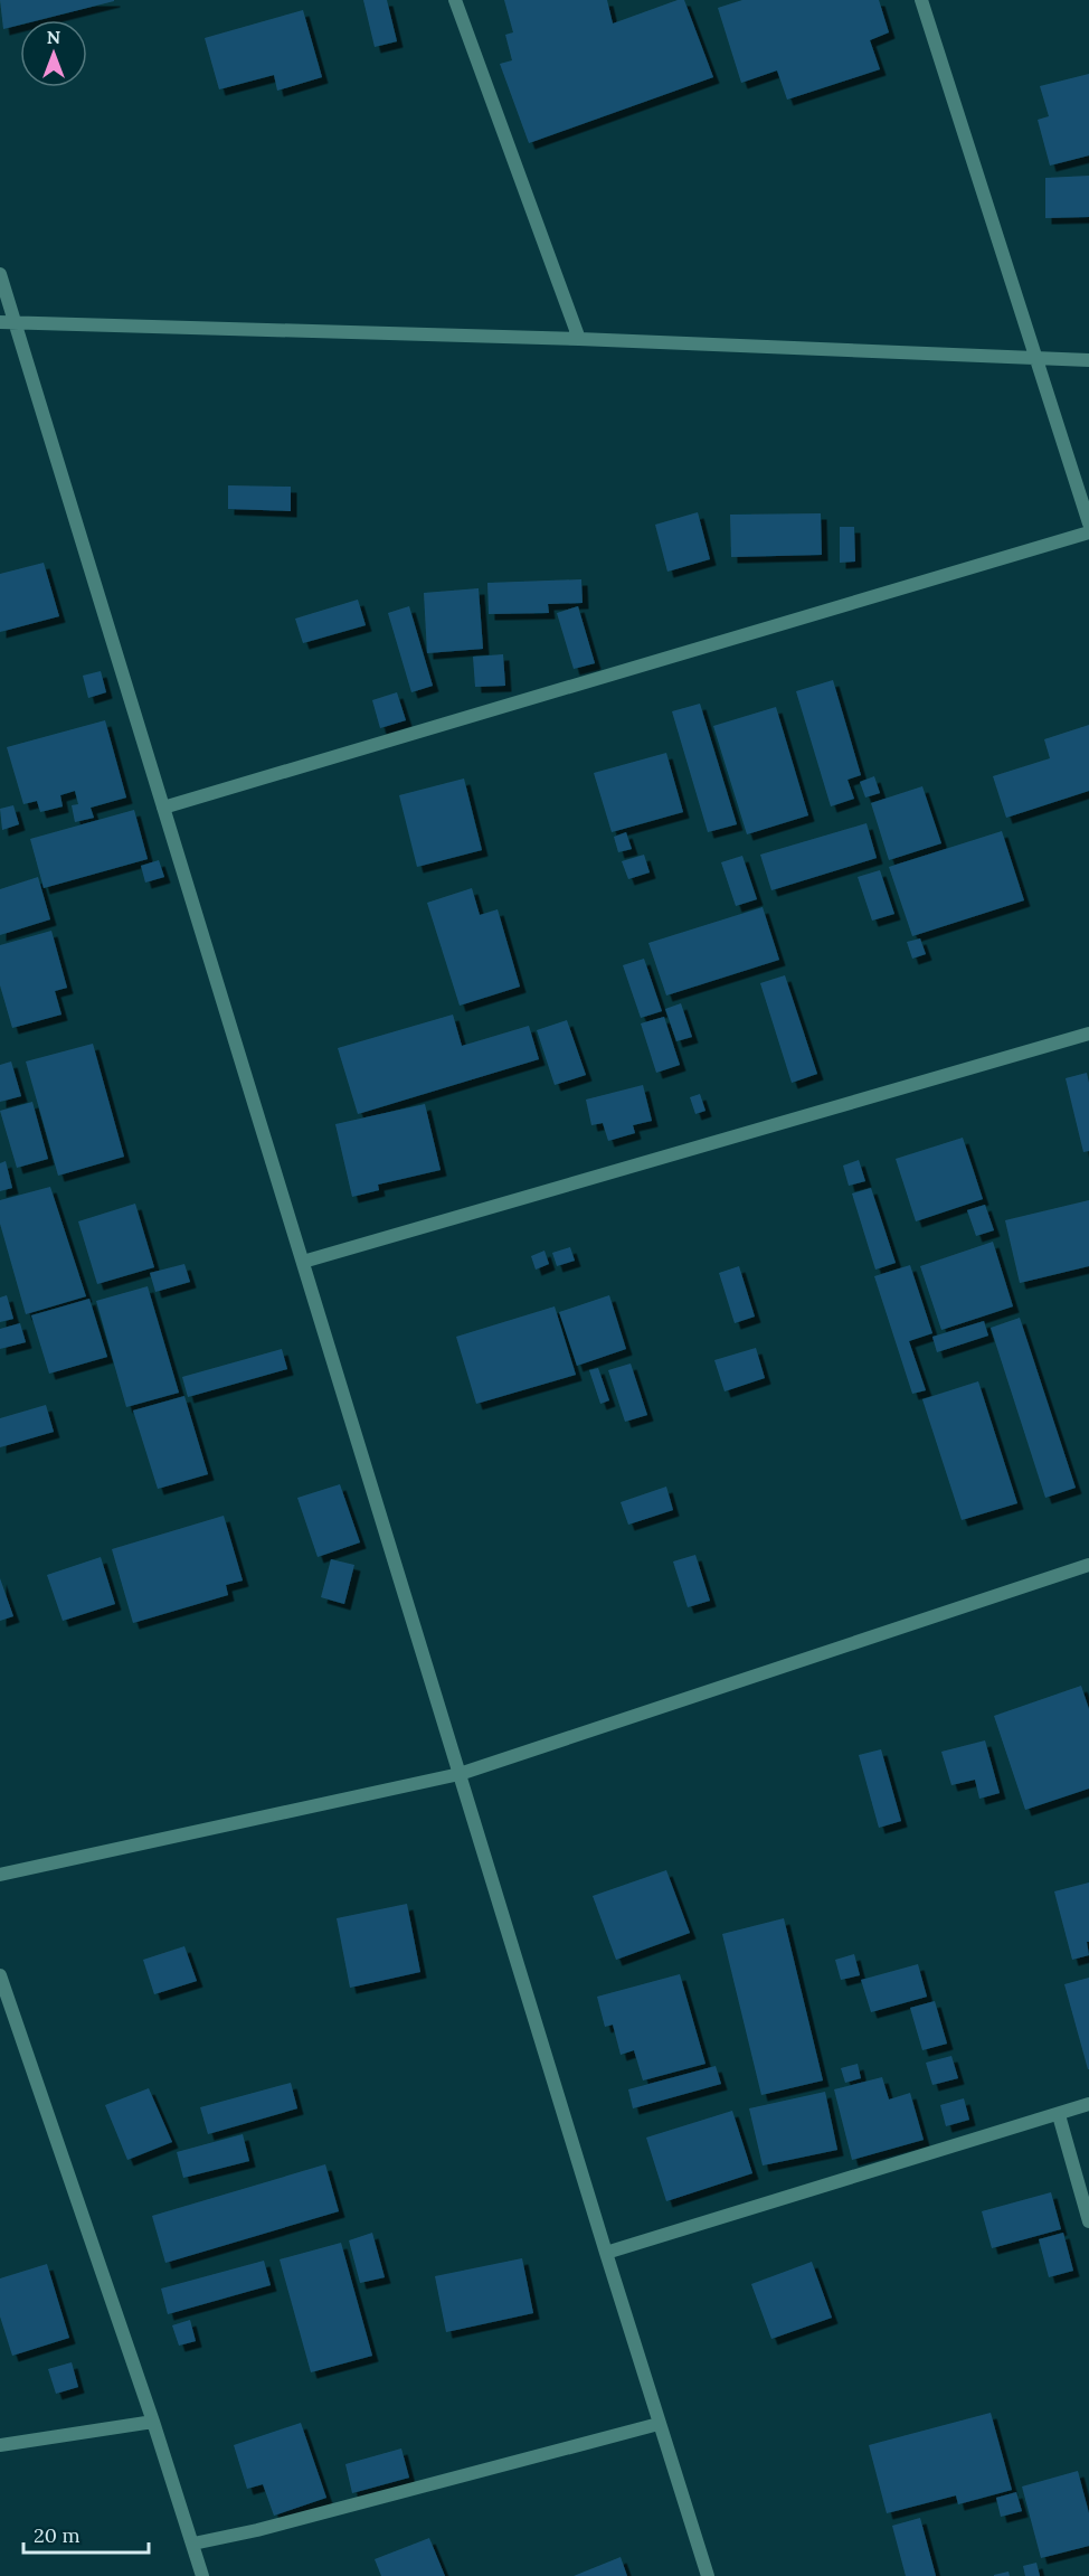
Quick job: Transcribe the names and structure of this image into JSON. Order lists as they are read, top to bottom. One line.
{"scale_bar":"20 m","north":"top"}
